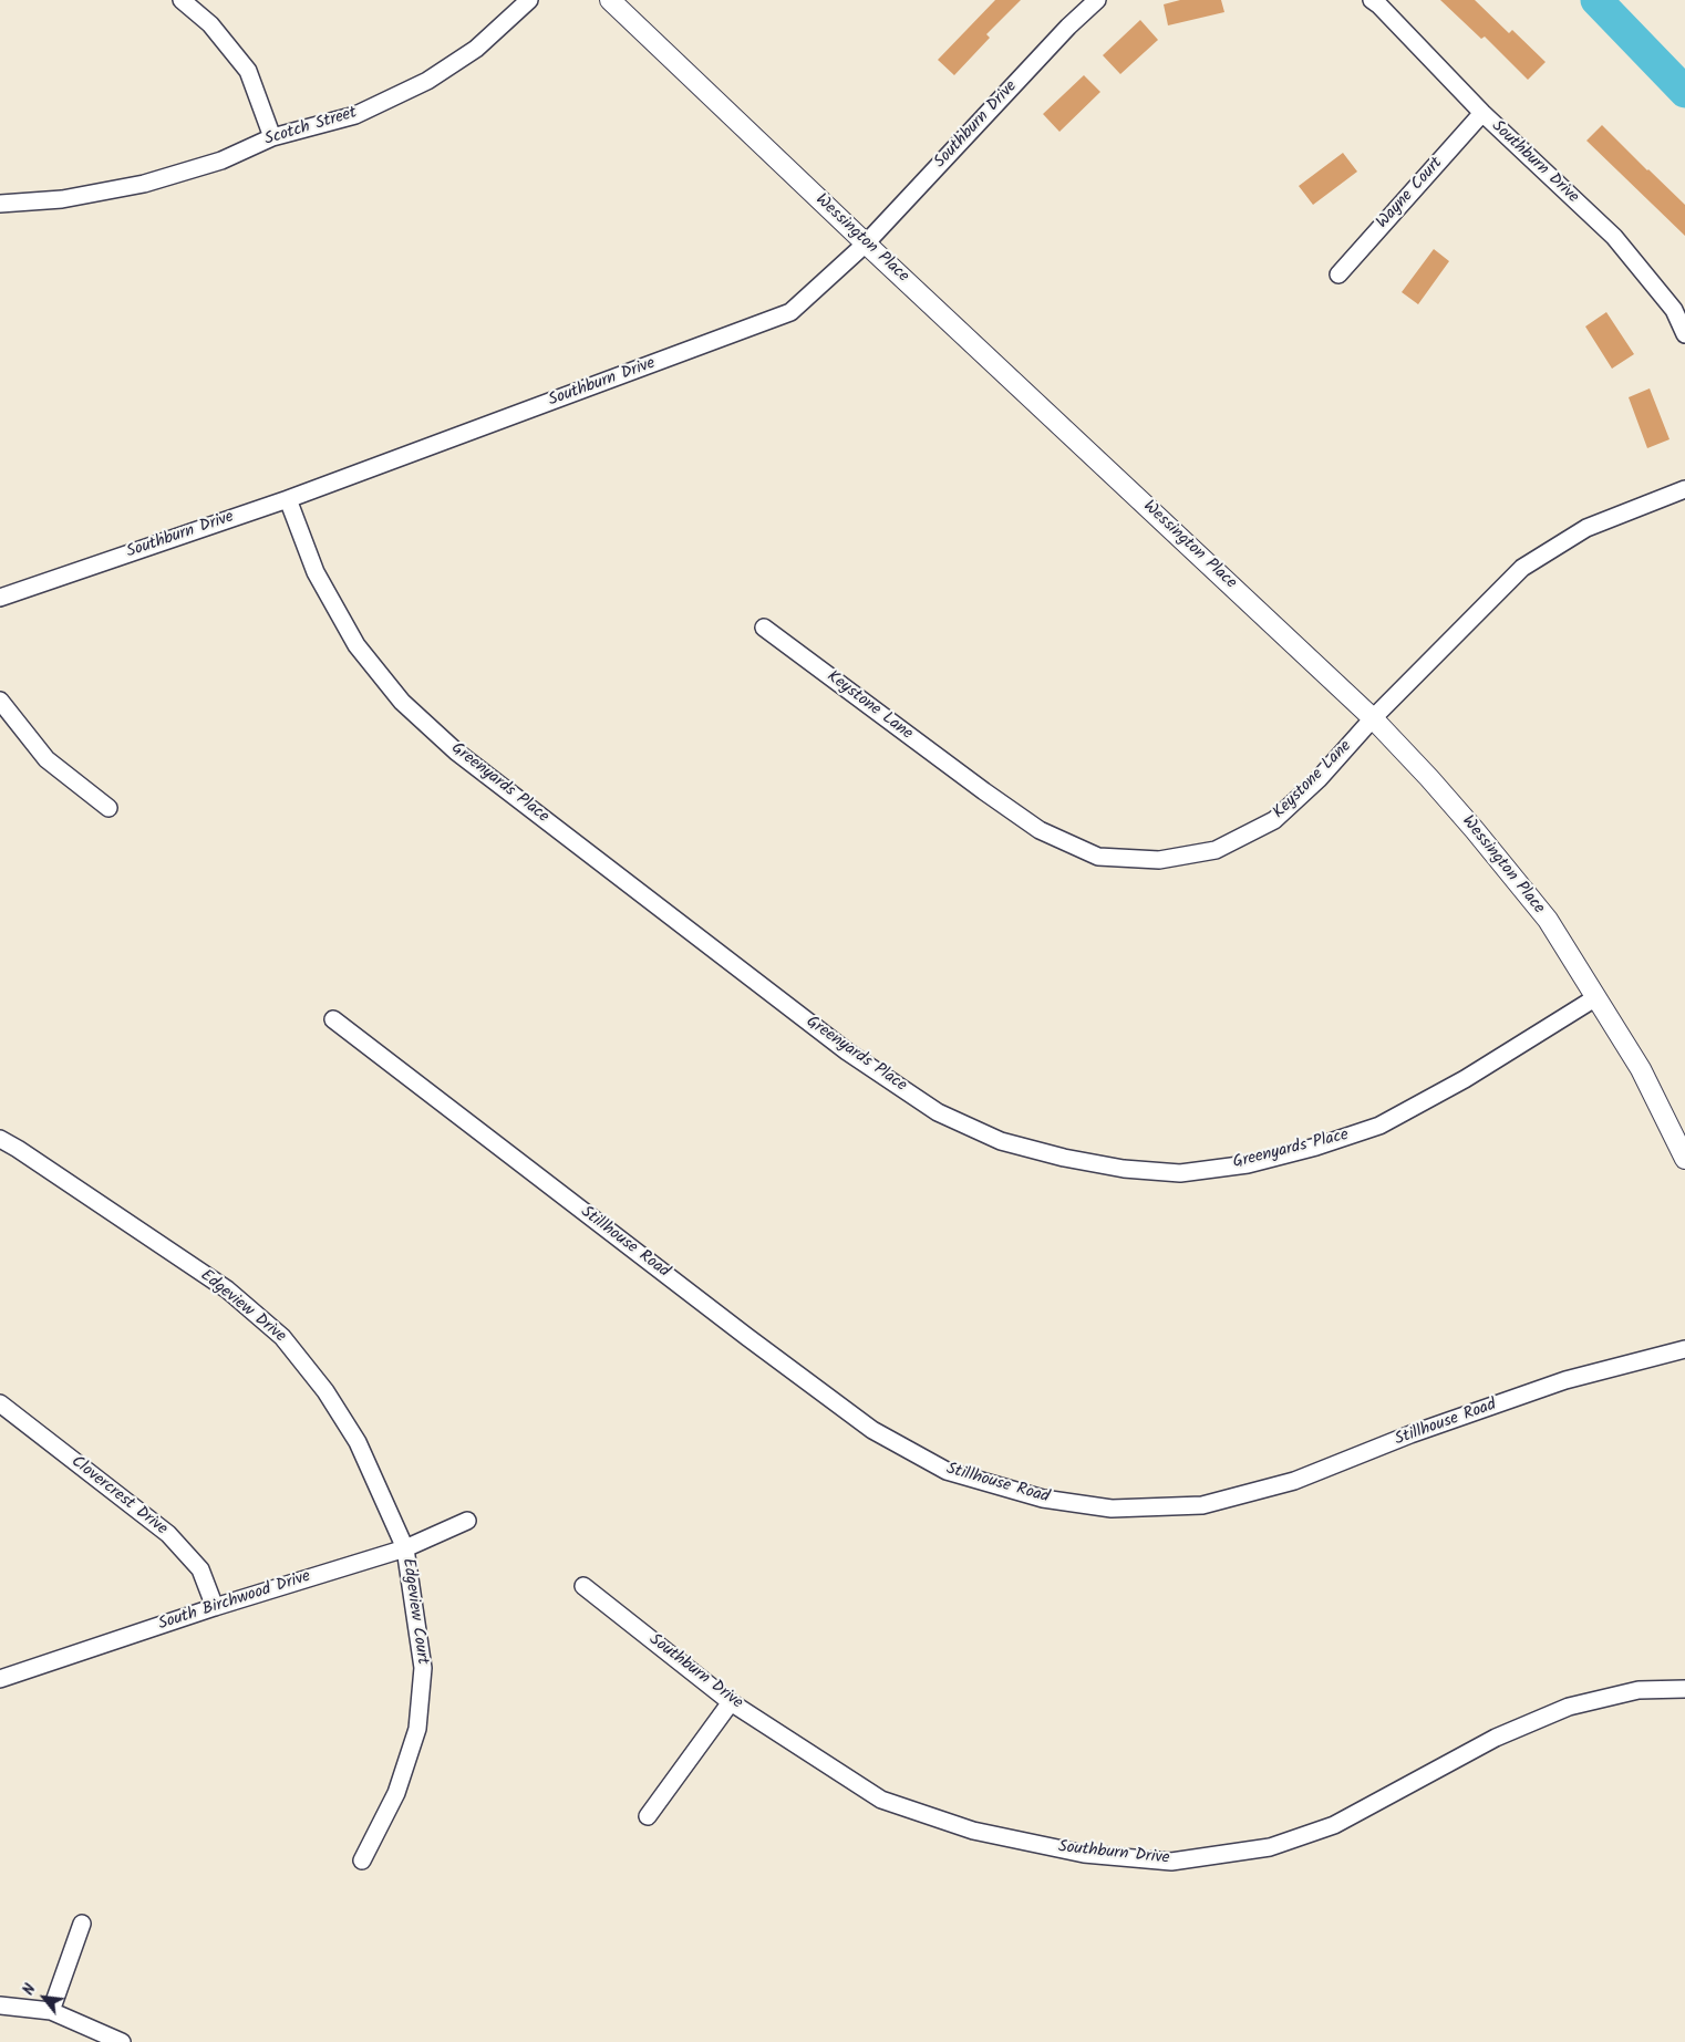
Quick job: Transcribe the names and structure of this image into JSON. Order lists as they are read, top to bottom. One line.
{"streets":{"street":["Southburn Drive","Scotch Street","Wayne Court","Wessington Place","Keystone Lane","Greenyards Place","Stillhouse Road","Edgeview Drive","Clovercrest Drive","South Birchwood Drive","Edgeview Court"]},"crossings":[["Southburn Drive","Wayne Court"],["Southburn Drive","Wessington Place"],["Southburn Drive","Greenyards Place"],["Wessington Place","Keystone Lane"],["Wessington Place","Greenyards Place"],["Edgeview Drive","South Birchwood Drive"],["Edgeview Drive","Edgeview Court"],["Clovercrest Drive","South Birchwood Drive"],["South Birchwood Drive","Edgeview Court"]],"north":"top left"}
